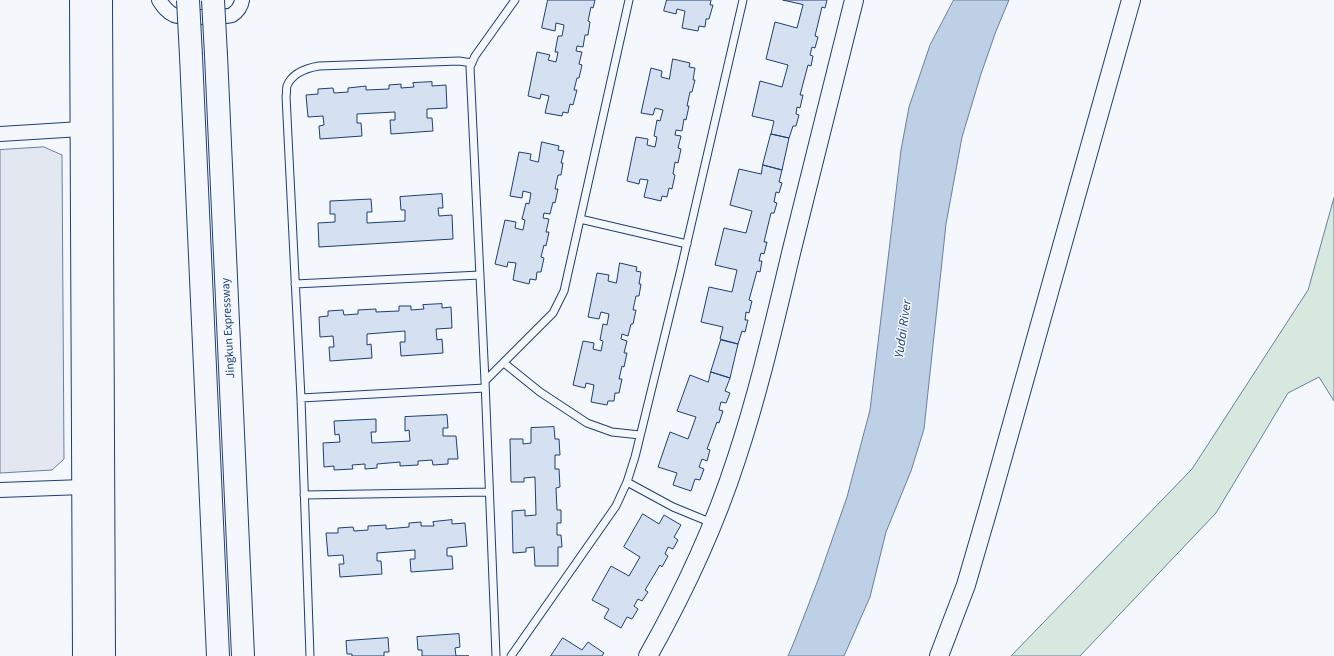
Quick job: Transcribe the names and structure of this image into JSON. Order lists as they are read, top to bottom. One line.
{"streets":{"main road":["Jingkun Expressway"]},"water":["Yudai River"]}
